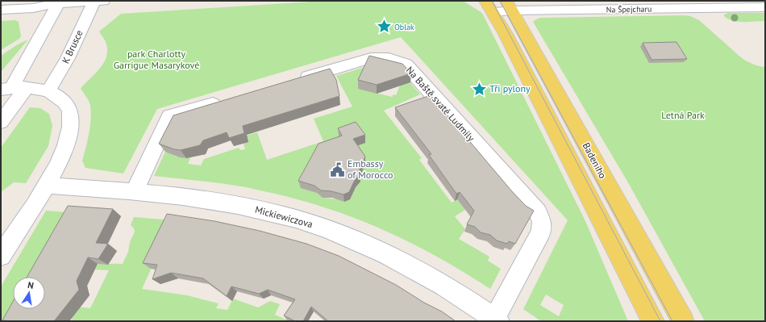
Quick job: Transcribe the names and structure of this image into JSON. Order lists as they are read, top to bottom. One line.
{"streets":{"main road":["Badeniho"],"street":["Na Špejcharu","K Brusce","Na Baště svaté Ludmily","Mickiewiczova"]},"crossings":[["Na Špejcharu","Badeniho"],["Na Baště svaté Ludmily","Mickiewiczova"]],"parks":["park Charlotty Garrigue Masarykové","Letná Park"],"places":{"place":["Oblak","Tři pylony"],"public building":["Embassy of Morocco"]},"north":"top"}
